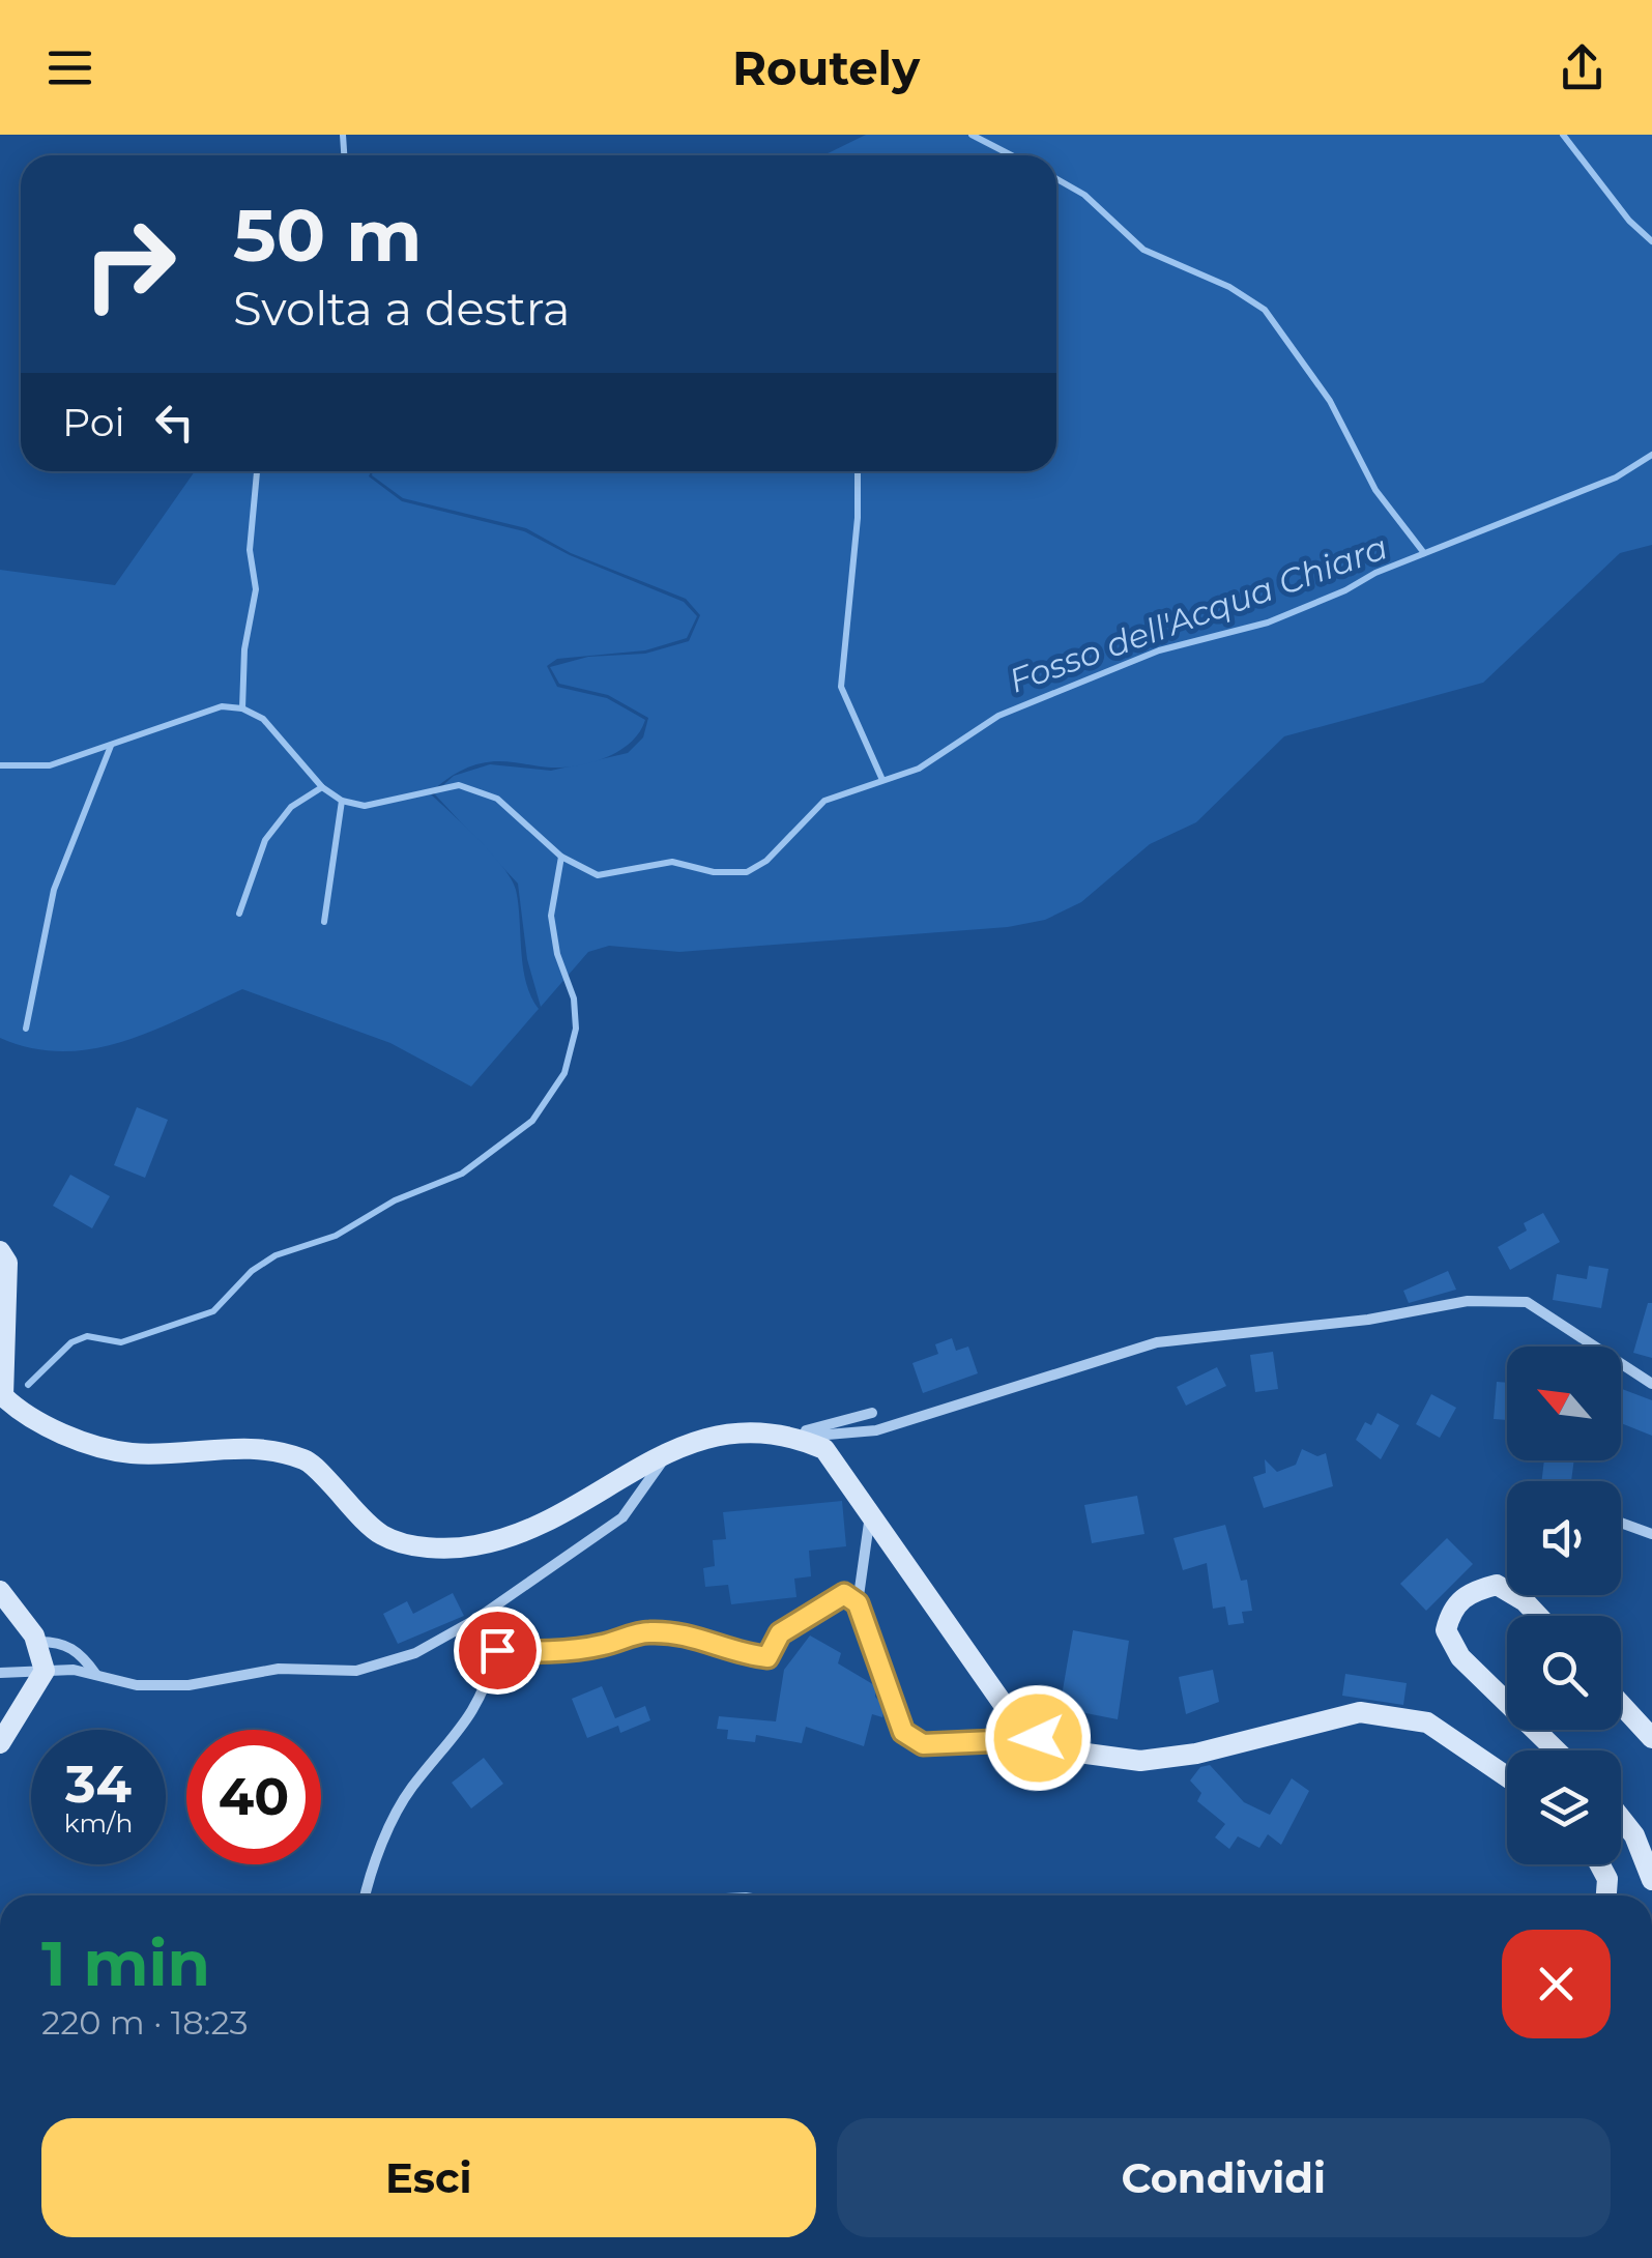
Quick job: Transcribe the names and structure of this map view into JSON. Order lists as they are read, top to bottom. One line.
{"water":["Fosso dell'Acqua Chiara"],"north":"top left","page":{"header":"Routely","turn":["50 m","Svolta a destra"],"then":"Poi","speed":"34 km/h","limit":"40","heading":["1 min","220 m · 18:23"],"buttons":["Esci","Condividi"]}}
